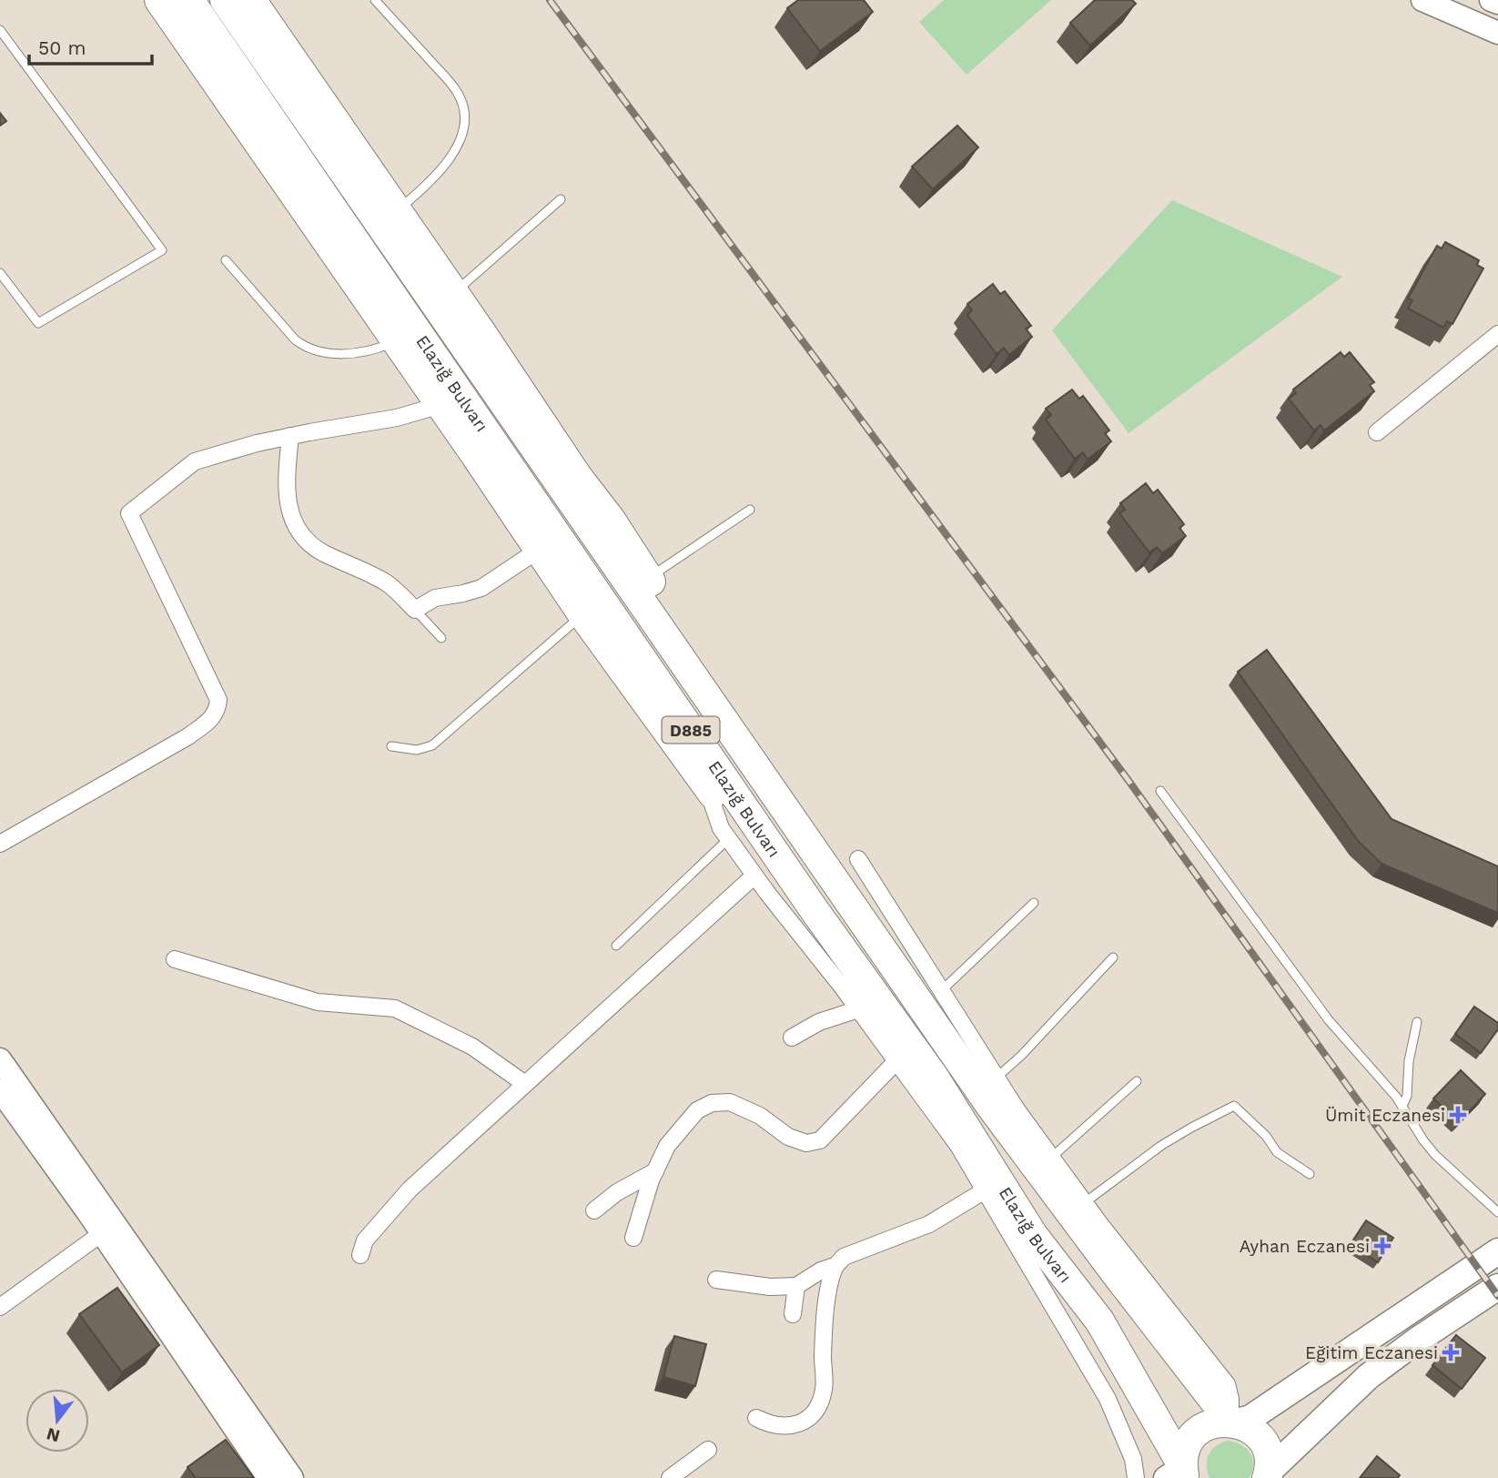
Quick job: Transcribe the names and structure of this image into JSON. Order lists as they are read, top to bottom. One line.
{"streets":{"highway":["Elazığ Bulvarı","D885"]},"places":{"health":["Ümit Eczanesi","Ayhan Eczanesi","Eğitim Eczanesi"]},"scale_bar":"50 m","north":"bottom"}
